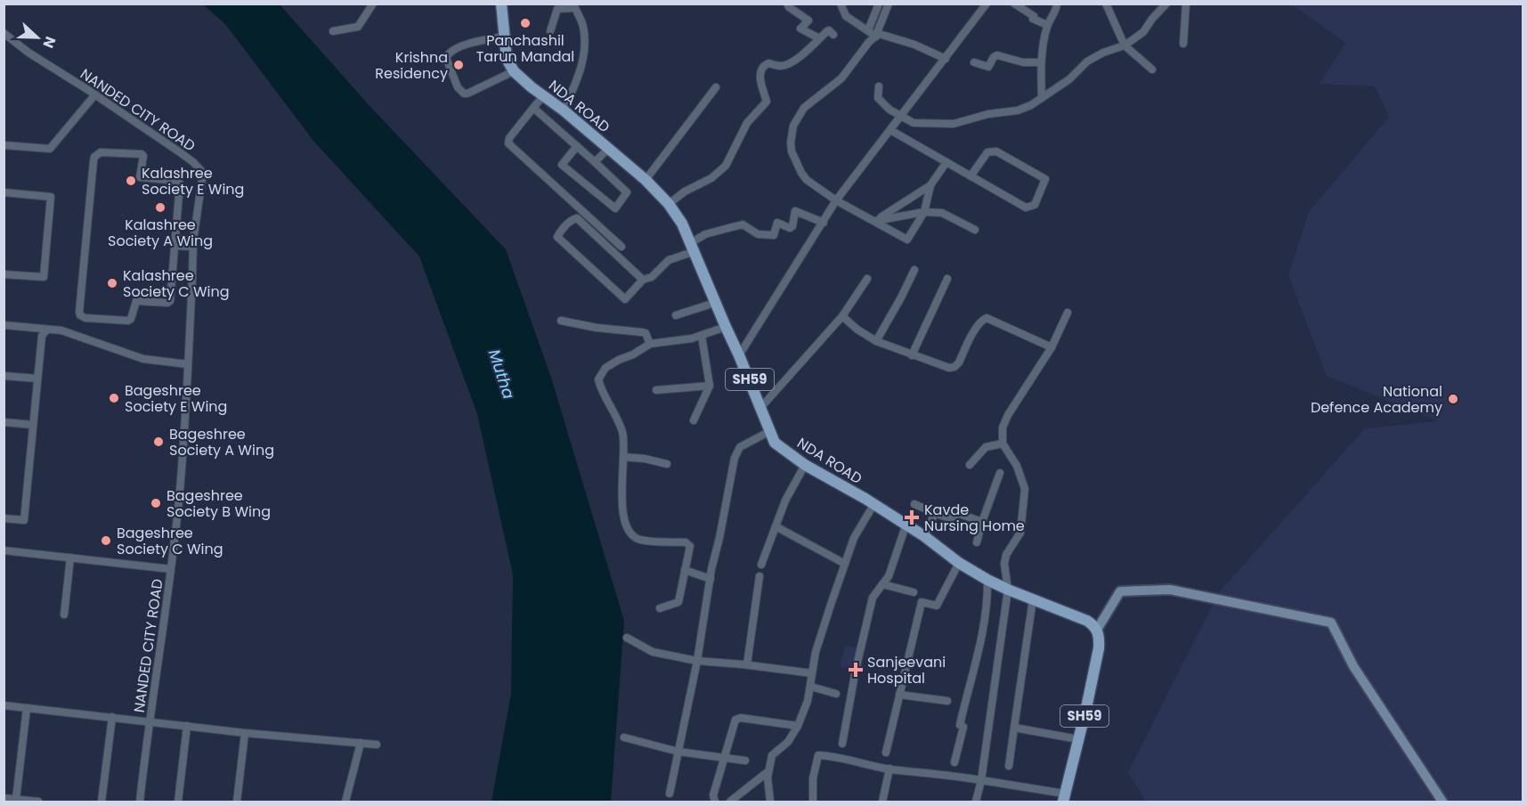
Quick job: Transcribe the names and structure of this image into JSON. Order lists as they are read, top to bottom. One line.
{"streets":{"main road":["NDA ROAD","SH59"],"street":["NANDED CITY ROAD"]},"crossings":[["NDA ROAD","SH59"]],"water":["Mutha"],"places":{"other":["Panchashil Tarun Mandal","Krishna Residency","Kalashree Society E Wing","Kalashree Society A Wing","Kalashree Society C Wing","Bageshree Society E Wing","National Defence Academy","Bageshree Society A Wing","Bageshree Society B Wing","Bageshree Society C Wing"],"health":["Kavde Nursing Home","Sanjeevani Hospital"]},"north":"right"}
